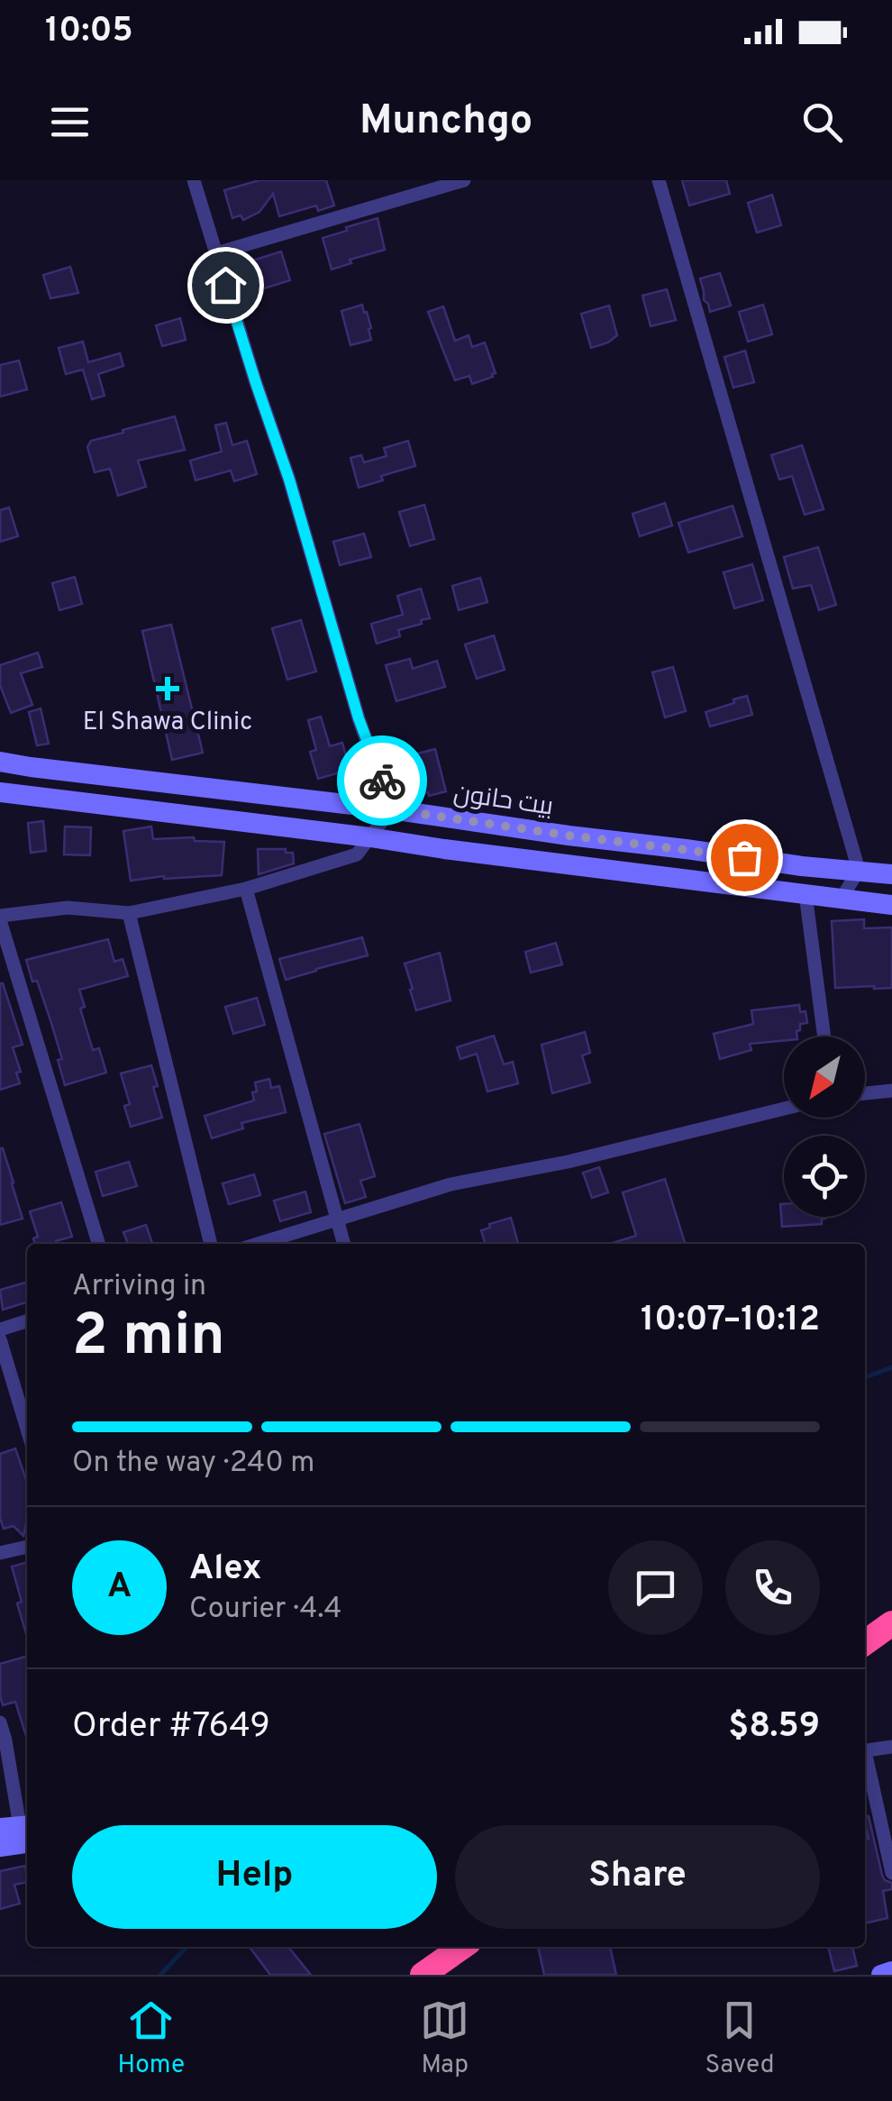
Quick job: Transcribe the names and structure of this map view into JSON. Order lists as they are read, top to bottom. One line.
{"streets":{"main road":["بيت حانون"]},"places":{"health":["El Shawa Clinic"]},"north":"bottom left","page":{"status":"10:05","header":"Munchgo","heading":["2 min","Arriving in","10:07–10:12"],"panel":["Alex","Courier · 4.4","Order #7649","$8.59"],"bar":"On the way · 240 m","round":"A","buttons":["Help","Share"],"tabs":["Home","Map","Saved"]}}
